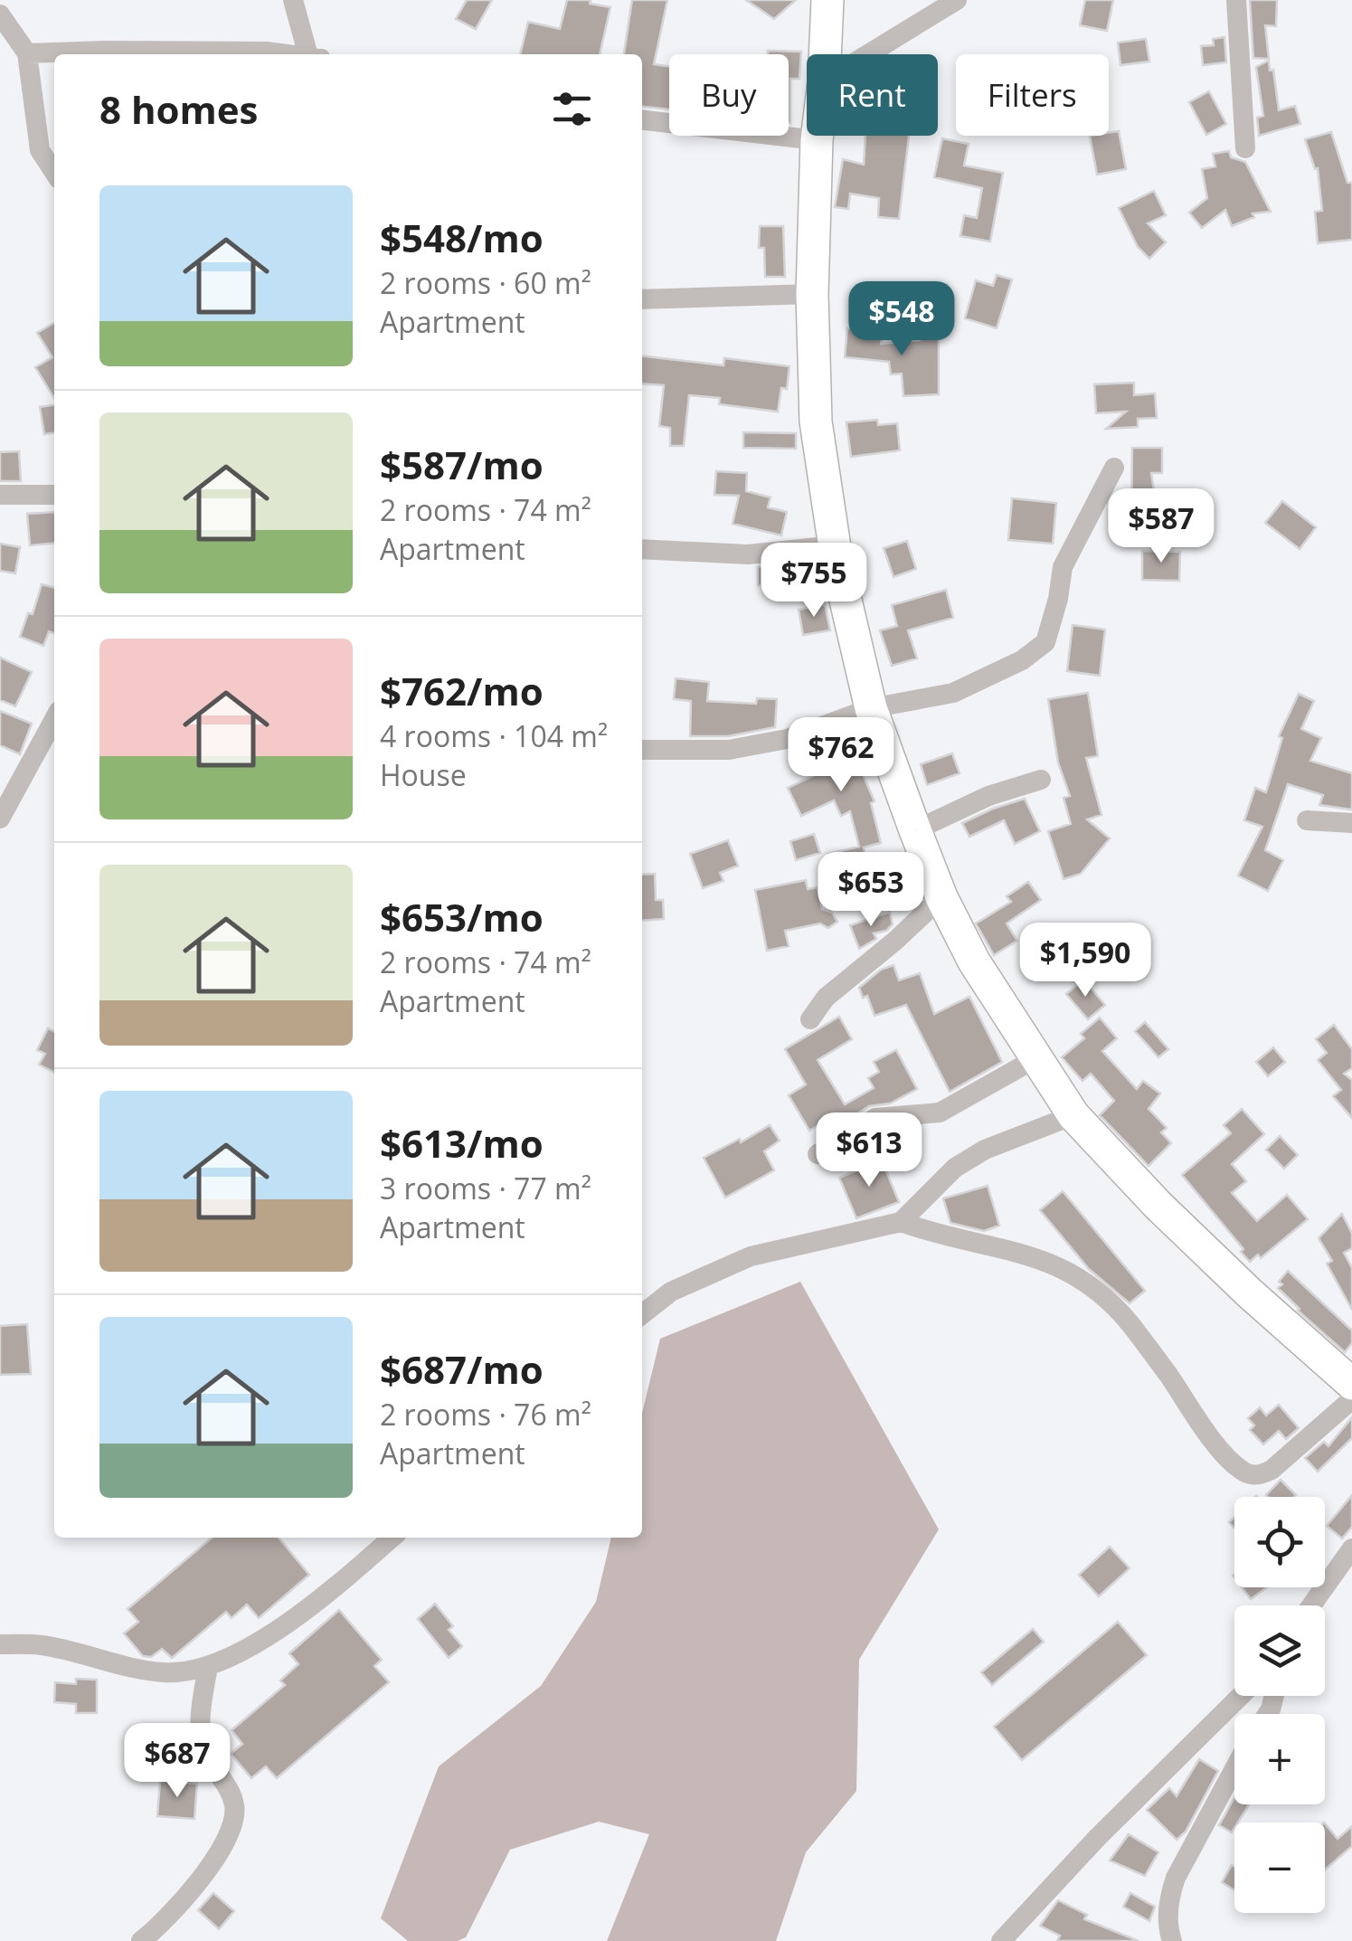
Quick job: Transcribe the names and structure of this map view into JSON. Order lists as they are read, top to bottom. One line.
{"page":{"chip":["Buy","Rent","Filters"],"heading":"8 homes","list":[{"name":"$548/mo","note":"2 rooms · 60 m² · Apartment"},{"name":"$587/mo","note":"2 rooms · 74 m² · Apartment"},{"name":"$762/mo","note":"4 rooms · 104 m² · House"},{"name":"$653/mo","note":"2 rooms · 74 m² · Apartment"},{"name":"$613/mo","note":"3 rooms · 77 m² · Apartment"},{"name":"$687/mo","note":"2 rooms · 76 m² · Apartment"}],"price":["$548","$587","$755","$762","$653","$1,590","$613","$687"],"map_buttons":["+","−"]}}
